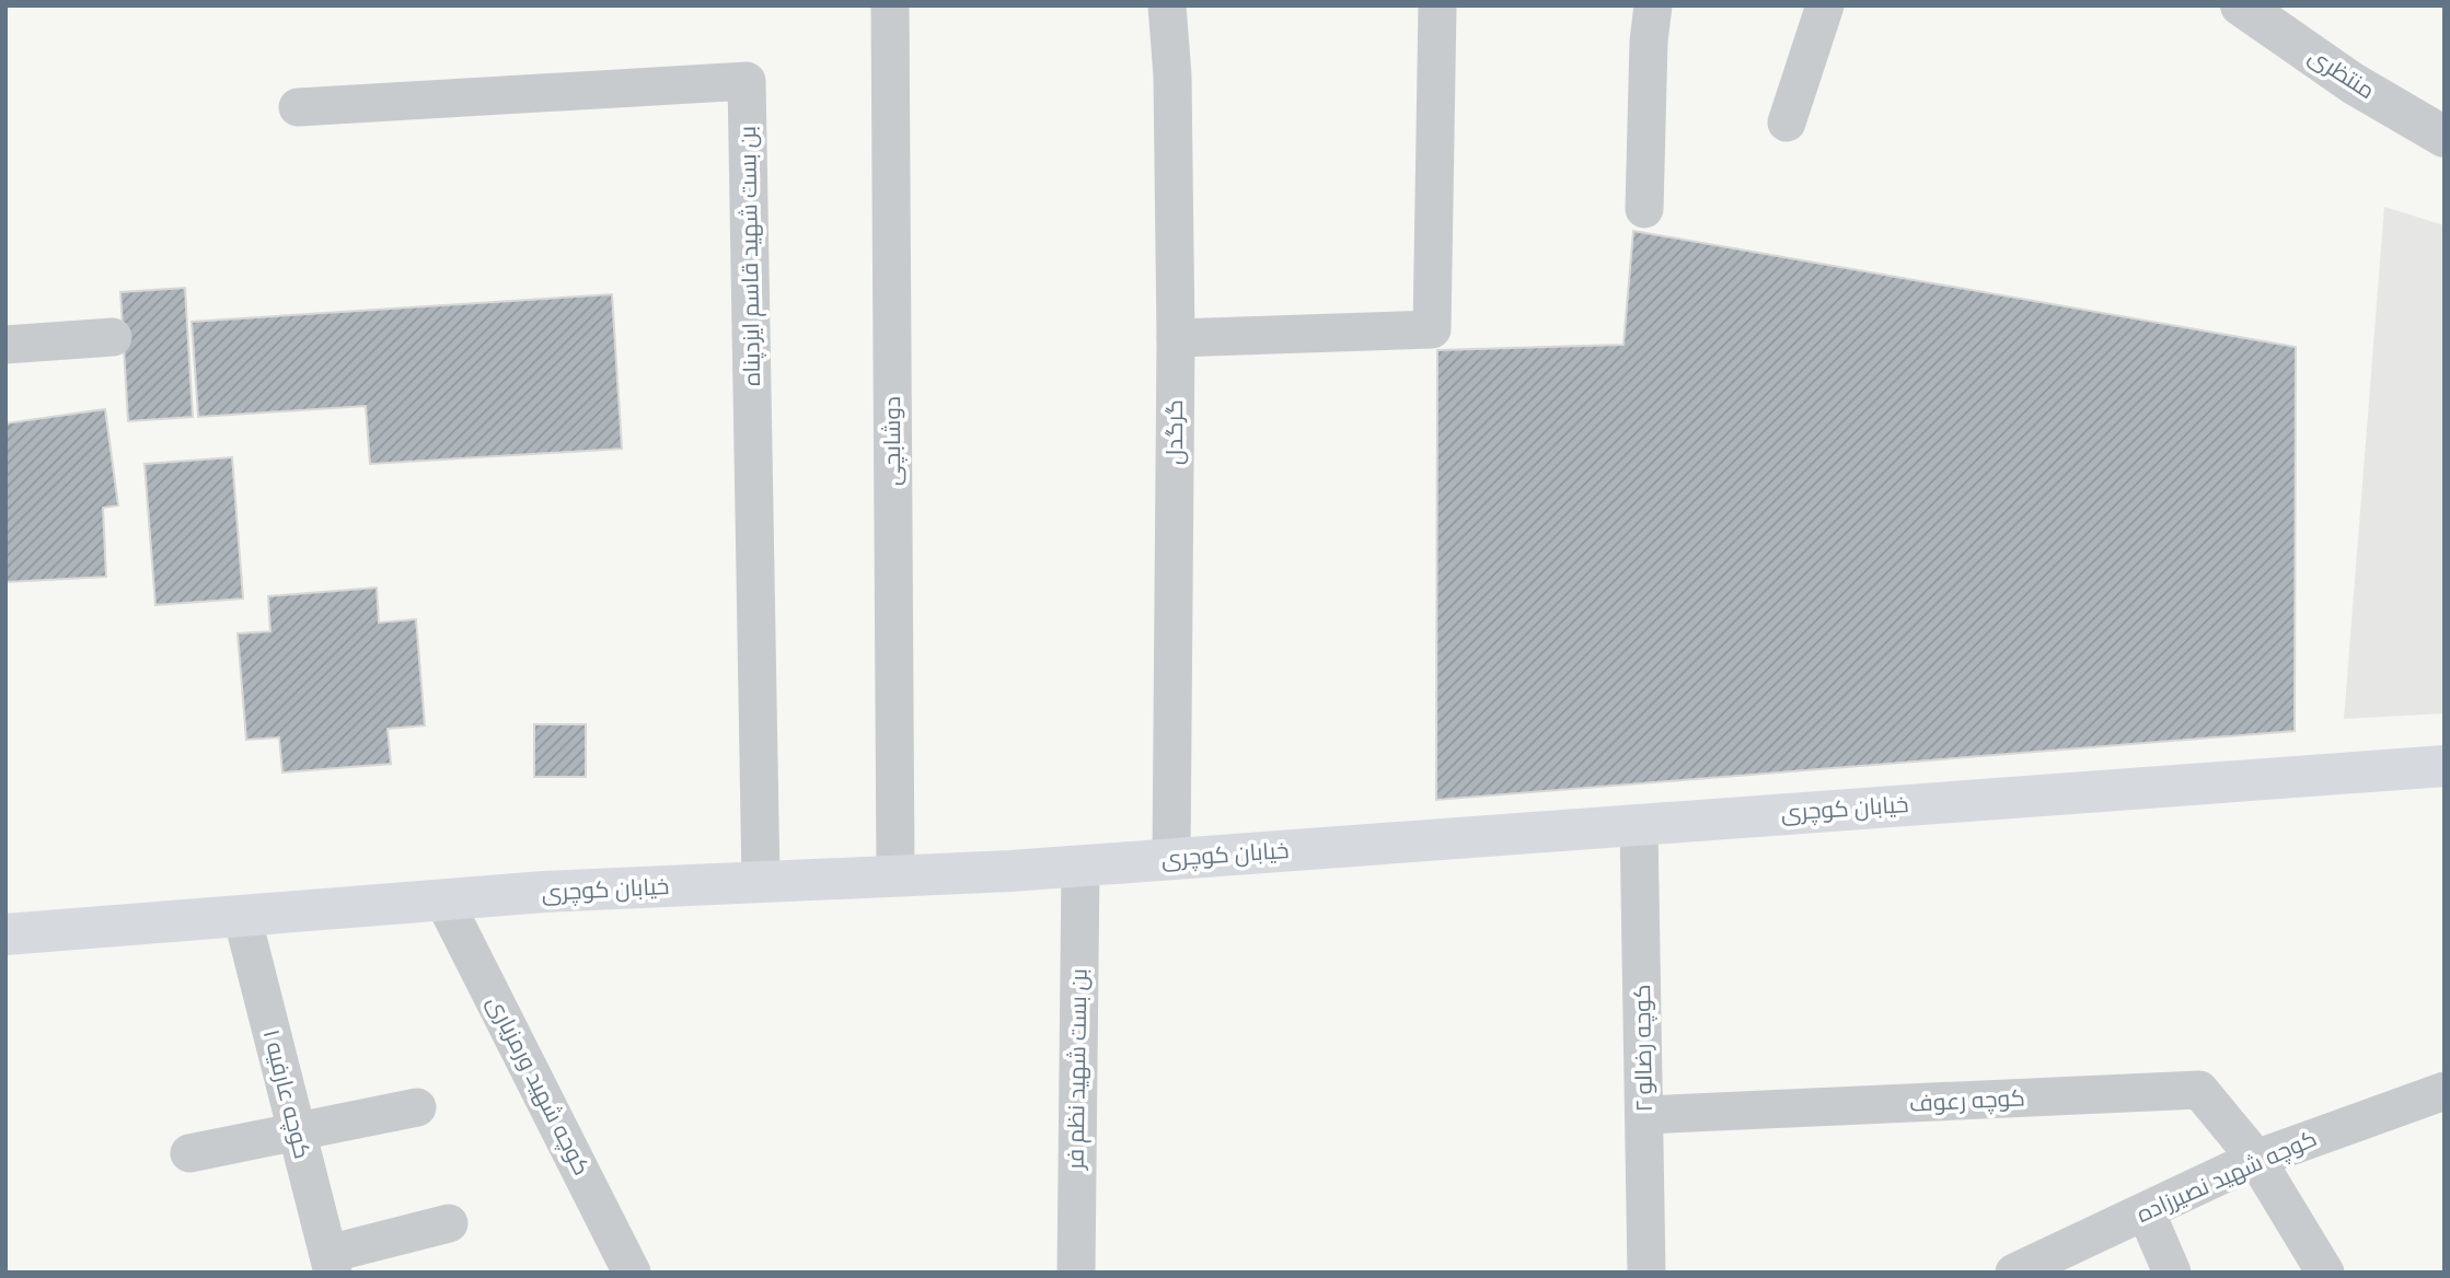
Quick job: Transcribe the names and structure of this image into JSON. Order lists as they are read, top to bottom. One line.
{"streets":{"main road":["خیابان کوچری"],"street":["منتظری","بن بست شهید قاسم ایزدپناه","گرگدل","دوشابچی","کوچه رضالو ۲","بن بست شهید نظم فر","کوچه شهید ورمزیاری","کوچه عارفیه ۱","کوچه رعوف","کوچه شهید نصیرزاده"]},"crossings":[["بن بست شهید قاسم ایزدپناه","خیابان کوچری"],["گرگدل","خیابان کوچری"],["دوشابچی","خیابان کوچری"],["خیابان کوچری","کوچه رضالو ۲"],["خیابان کوچری","بن بست شهید نظم فر"],["خیابان کوچری","کوچه شهید ورمزیاری"],["خیابان کوچری","کوچه عارفیه ۱"],["کوچه رضالو ۲","کوچه رعوف"],["کوچه رعوف","کوچه شهید نصیرزاده"]]}
